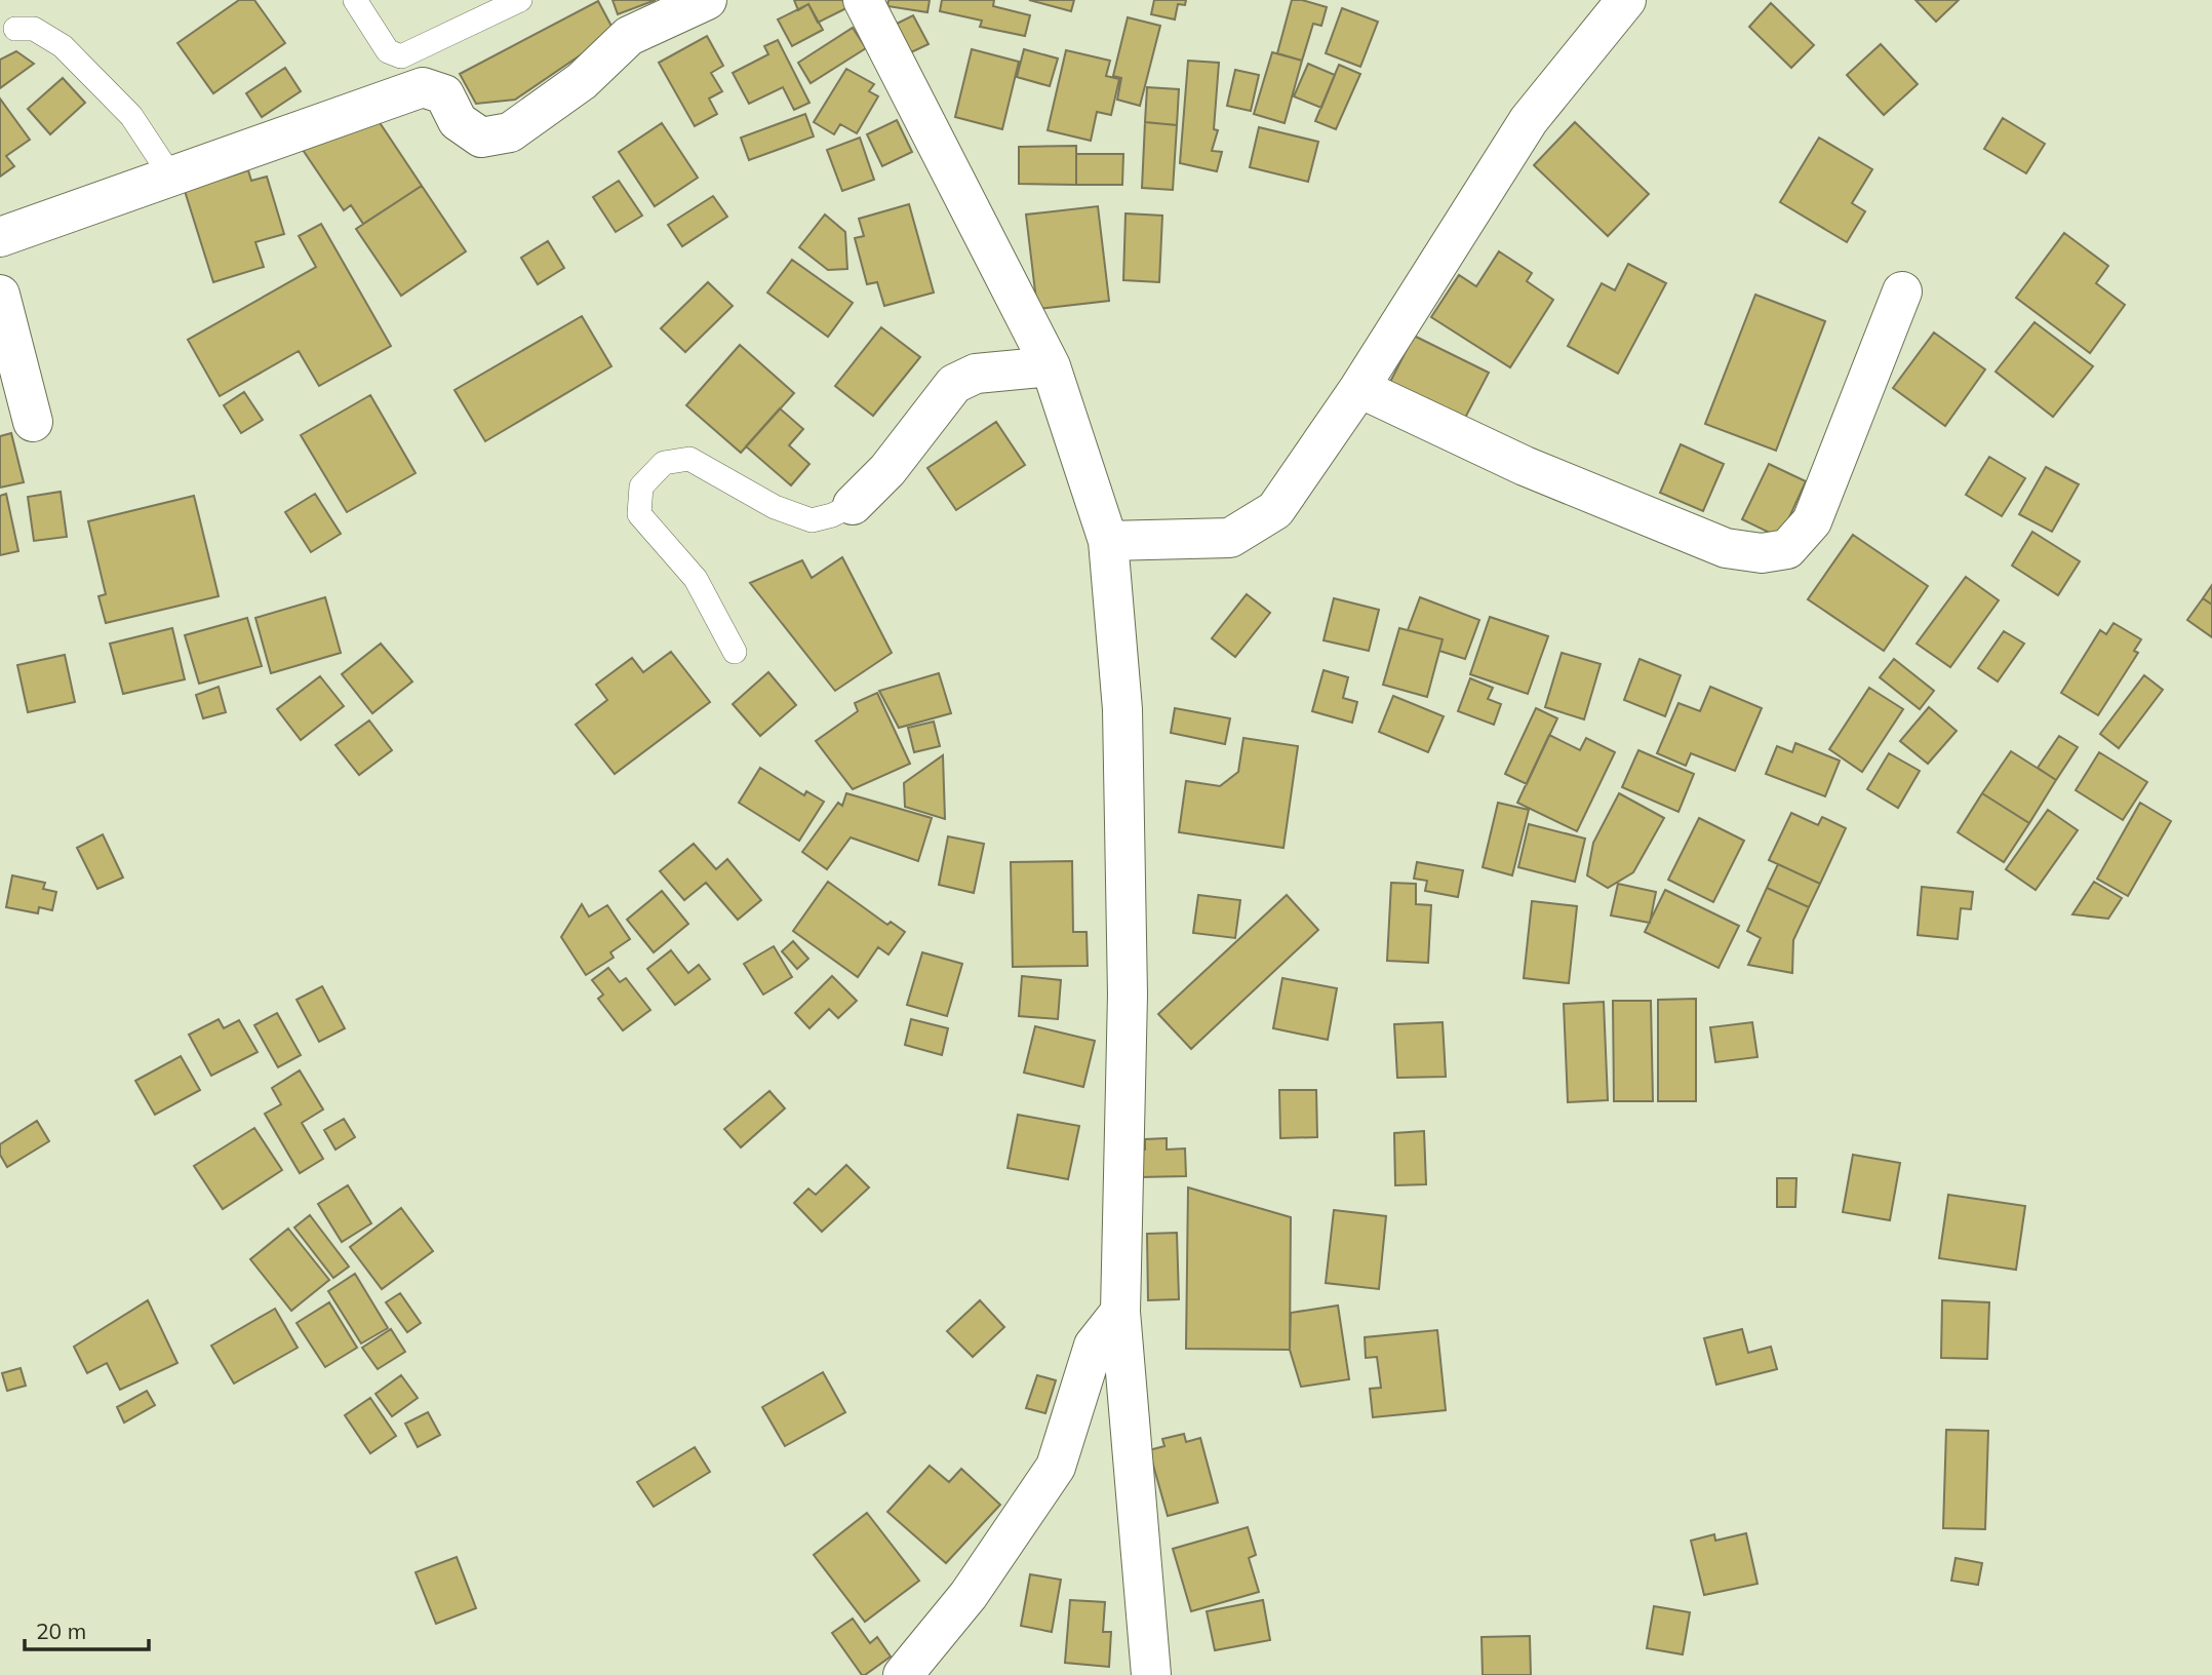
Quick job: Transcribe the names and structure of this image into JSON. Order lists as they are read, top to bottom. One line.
{"scale_bar":"20 m"}
